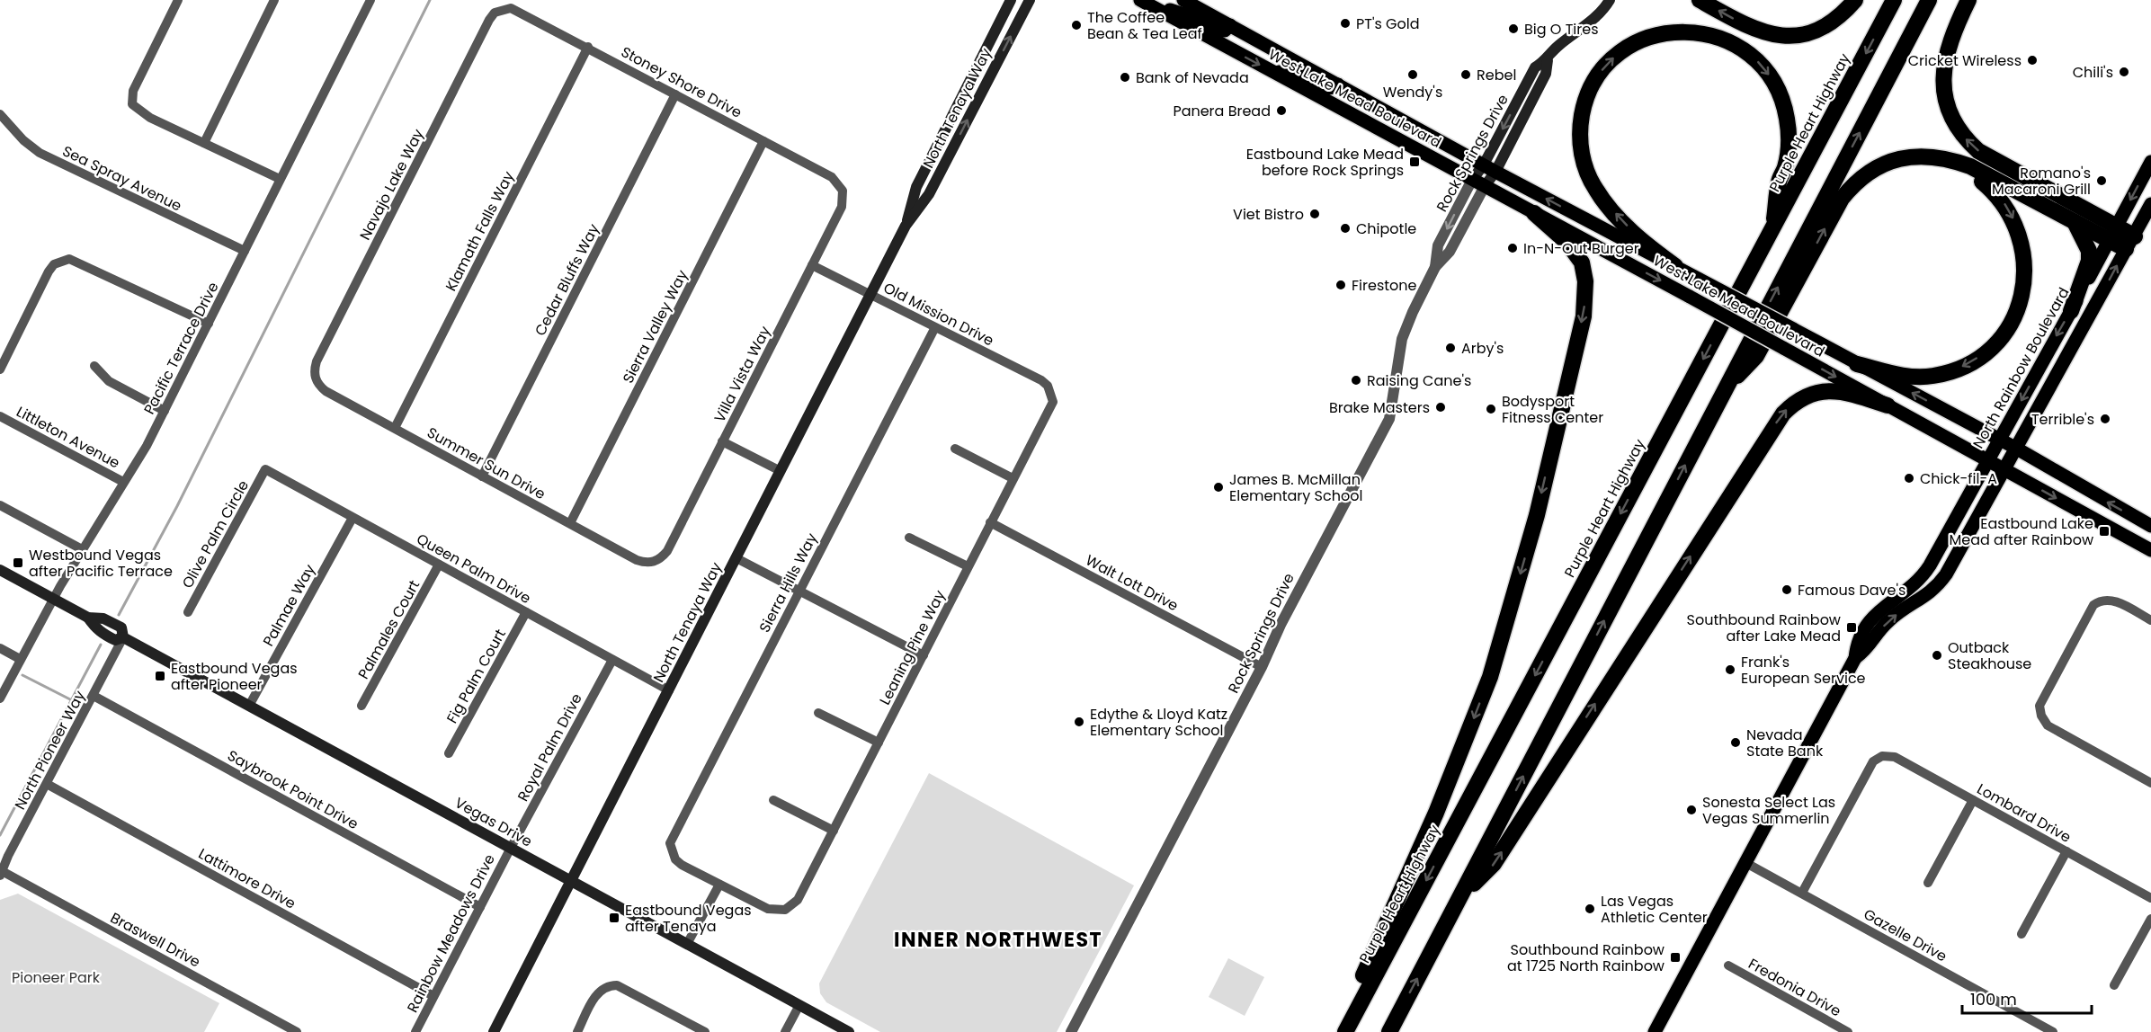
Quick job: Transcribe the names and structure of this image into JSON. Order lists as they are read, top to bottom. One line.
{"streets":{"highway":["Purple Heart Highway"],"main road":["West Lake Mead Boulevard","North Tenaya Way","Rock Springs Drive","North Rainbow Boulevard","Vegas Drive"],"street":["Stoney Shore Drive","Sea Spray Avenue","Navajo Lake Way","Klamath Falls Way","Cedar Bluffs Way","Old Mission Drive","Sierra Valley Way","Pacific Terrace Drive","Villa Vista Way","Littleton Avenue","Summer Sun Drive","Olive Palm Circle","Queen Palm Drive","Sierra Hills Way","Walt Lott Drive","Palmae Way","Palmales Court","Leaning Pine Way","Fig Palm Court","Royal Palm Drive","North Pioneer Way","Saybrook Point Drive","Lombard Drive","Lattimore Drive","Rainbow Meadows Drive","Gazelle Drive","Braswell Drive","Fredonia Drive"]},"crossings":[["Stoney Shore Drive","Navajo Lake Way"],["Stoney Shore Drive","Klamath Falls Way"],["Stoney Shore Drive","Cedar Bluffs Way"],["Stoney Shore Drive","Sierra Valley Way"],["Stoney Shore Drive","Villa Vista Way"],["West Lake Mead Boulevard","Rock Springs Drive"],["West Lake Mead Boulevard","North Rainbow Boulevard"],["North Tenaya Way","Old Mission Drive"],["North Tenaya Way","Queen Palm Drive"],["North Tenaya Way","Vegas Drive"],["Rock Springs Drive","Walt Lott Drive"],["Sea Spray Avenue","Pacific Terrace Drive"],["Navajo Lake Way","Summer Sun Drive"],["Klamath Falls Way","Summer Sun Drive"],["Cedar Bluffs Way","Summer Sun Drive"],["Old Mission Drive","Villa Vista Way"],["Old Mission Drive","Sierra Hills Way"],["Old Mission Drive","Leaning Pine Way"],["Sierra Valley Way","Summer Sun Drive"],["Pacific Terrace Drive","Littleton Avenue"],["Pacific Terrace Drive","Vegas Drive"],["North Rainbow Boulevard","Gazelle Drive"],["Villa Vista Way","Summer Sun Drive"],["Olive Palm Circle","Queen Palm Drive"],["Queen Palm Drive","Palmae Way"],["Queen Palm Drive","Palmales Court"],["Queen Palm Drive","Fig Palm Court"],["Queen Palm Drive","Royal Palm Drive"],["Sierra Hills Way","Leaning Pine Way"],["Walt Lott Drive","Leaning Pine Way"],["Palmae Way","Vegas Drive"],["Royal Palm Drive","Vegas Drive"],["Royal Palm Drive","Rainbow Meadows Drive"],["North Pioneer Way","Saybrook Point Drive"],["North Pioneer Way","Vegas Drive"],["North Pioneer Way","Lattimore Drive"],["North Pioneer Way","Braswell Drive"],["Saybrook Point Drive","Rainbow Meadows Drive"],["Lombard Drive","Gazelle Drive"],["Vegas Drive","Rainbow Meadows Drive"],["Lattimore Drive","Rainbow Meadows Drive"]],"districts":["INNER NORTHWEST"],"parks":["Pioneer Park"],"places":{"other":["PT's Gold","The Coffee Bean & Tea Leaf","Big O Tires","Cricket Wireless","Chili's","Wendy's","Rebel","Bank of Nevada","Panera Bread","Romano's Macaroni Grill","Viet Bistro","Chipotle","In-N-Out Burger","Firestone","Arby's","Raising Cane's","Brake Masters","Bodysport Fitness Center","Terrible's","Chick-fil-A","James B. McMillan Elementary School","Famous Dave's","Outback Steakhouse","Frank's European Service","Edythe & Lloyd Katz Elementary School","Nevada State Bank","Sonesta Select Las Vegas Summerlin","Las Vegas Athletic Center"],"transit":["Eastbound Lake Mead before Rock Springs","Eastbound Lake Mead after Rainbow","Westbound Vegas after Pacific Terrace","Southbound Rainbow after Lake Mead","Eastbound Vegas after Pioneer","Eastbound Vegas after Tenaya","Southbound Rainbow at 1725 North Rainbow"]},"scale_bar":"100 m"}
